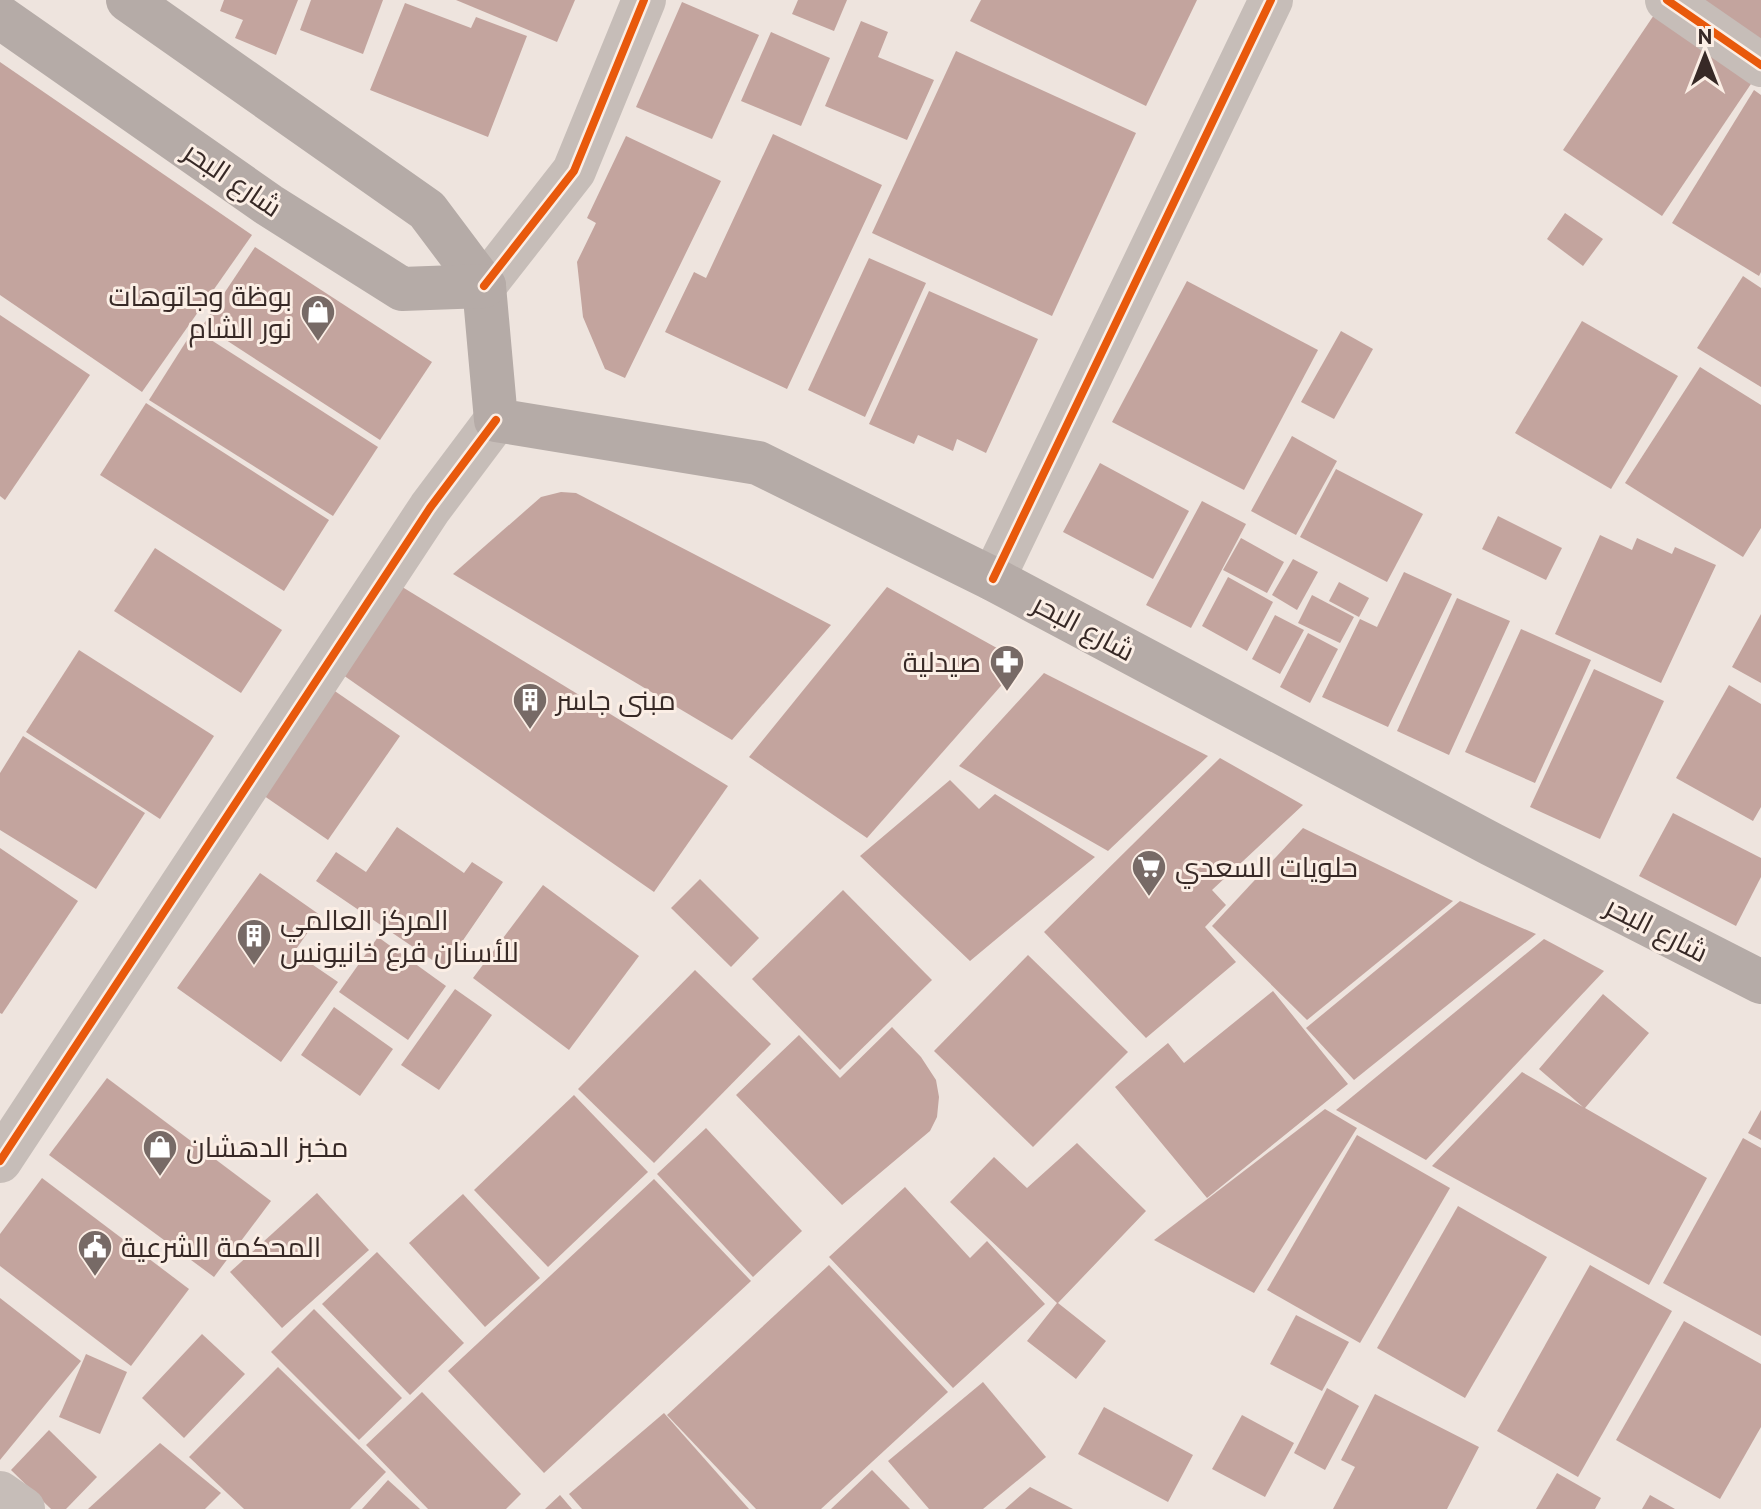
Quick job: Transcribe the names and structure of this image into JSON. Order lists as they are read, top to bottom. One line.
{"streets":{"main road":["شارع البحر"]},"places":{"shop":["بوظة وجاتوهات نور الشام","مخبز الدهشان"],"pharmacy":["صيدلية"],"building":["مبنى جاسر","المركز العالمي للأسنان فرع خانيونس"],"supermarket":["حلويات السعدي"],"public building":["المحكمة الشرعية"]},"north":"top"}
